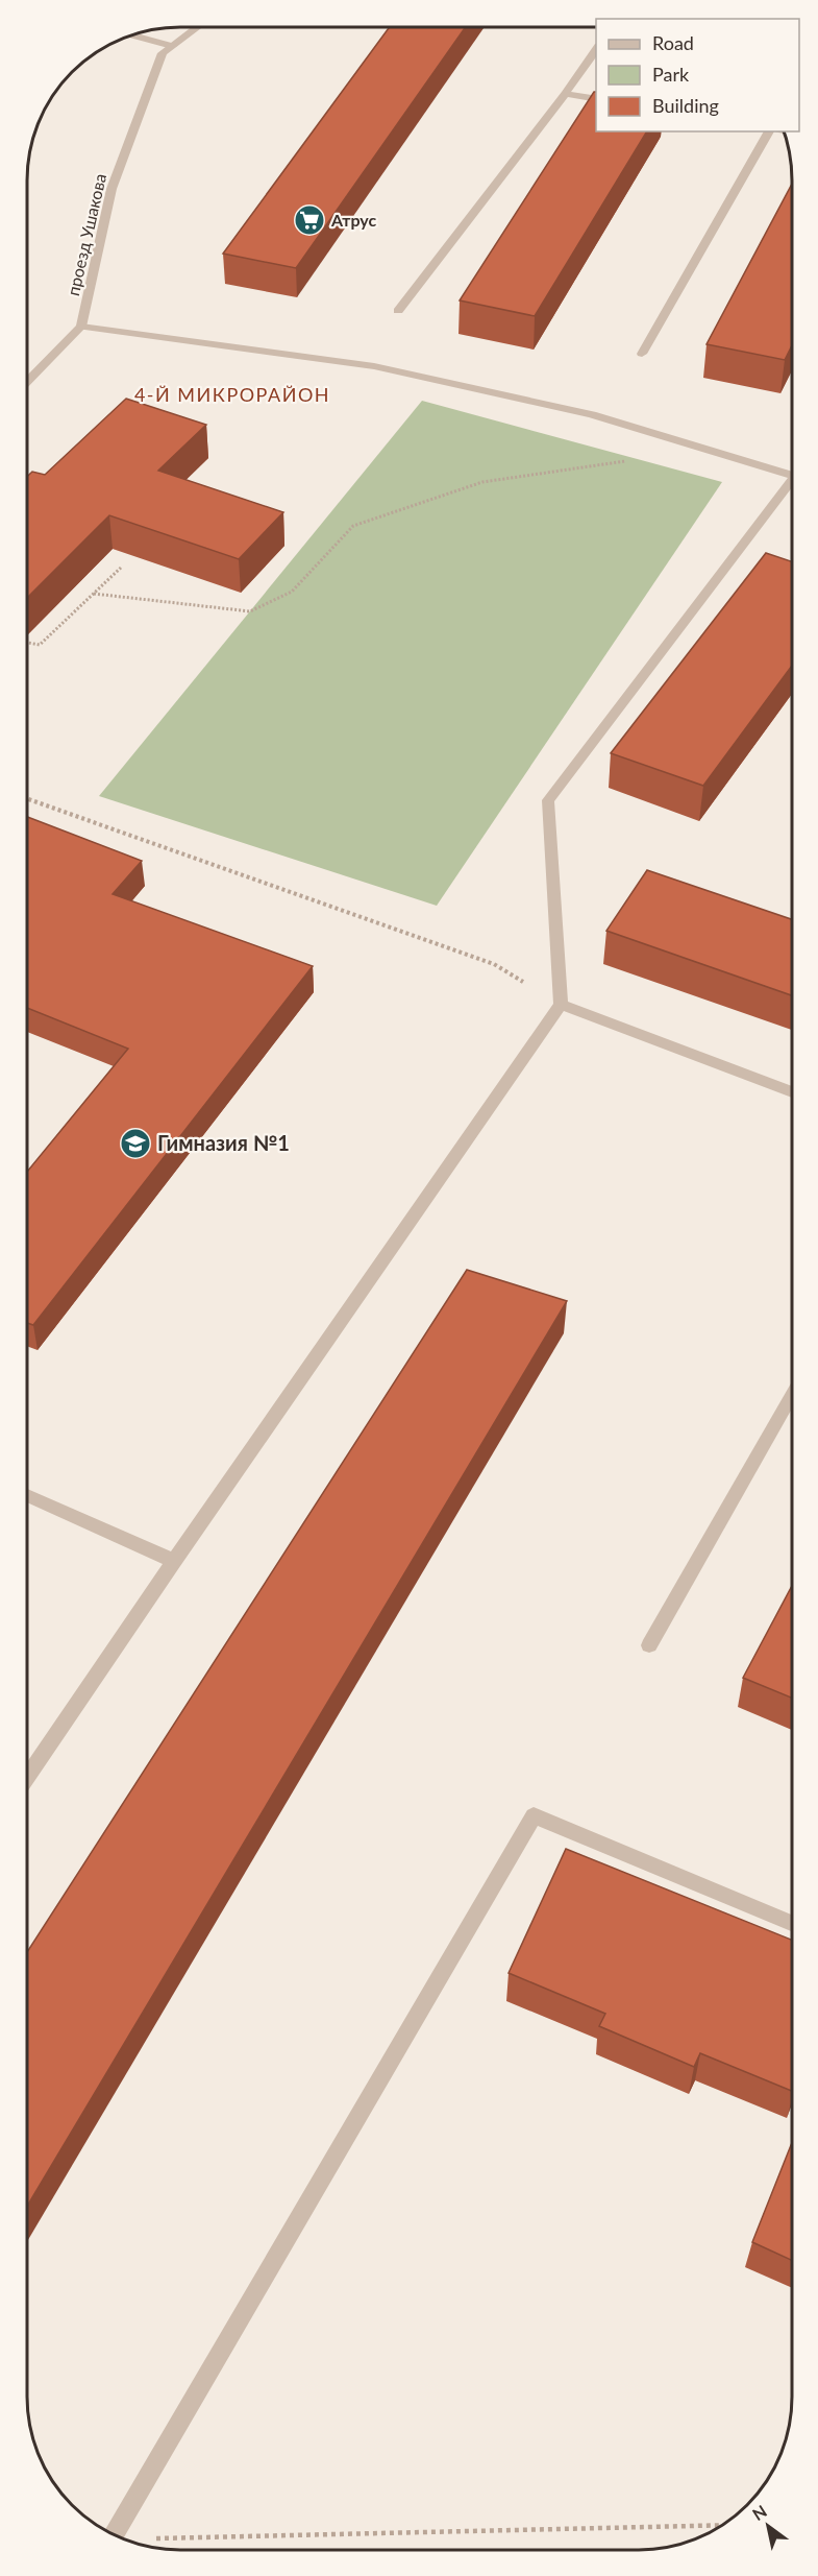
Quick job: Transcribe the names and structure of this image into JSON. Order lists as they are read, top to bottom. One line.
{"streets":{"street":["проезд Ушакова"]},"districts":["4-Й МИКРОРАЙОН"],"places":{"supermarket":["Атрус"],"school or university":["Гимназия №1"]},"legend":["Road","Park","Building"],"north":"top left"}
